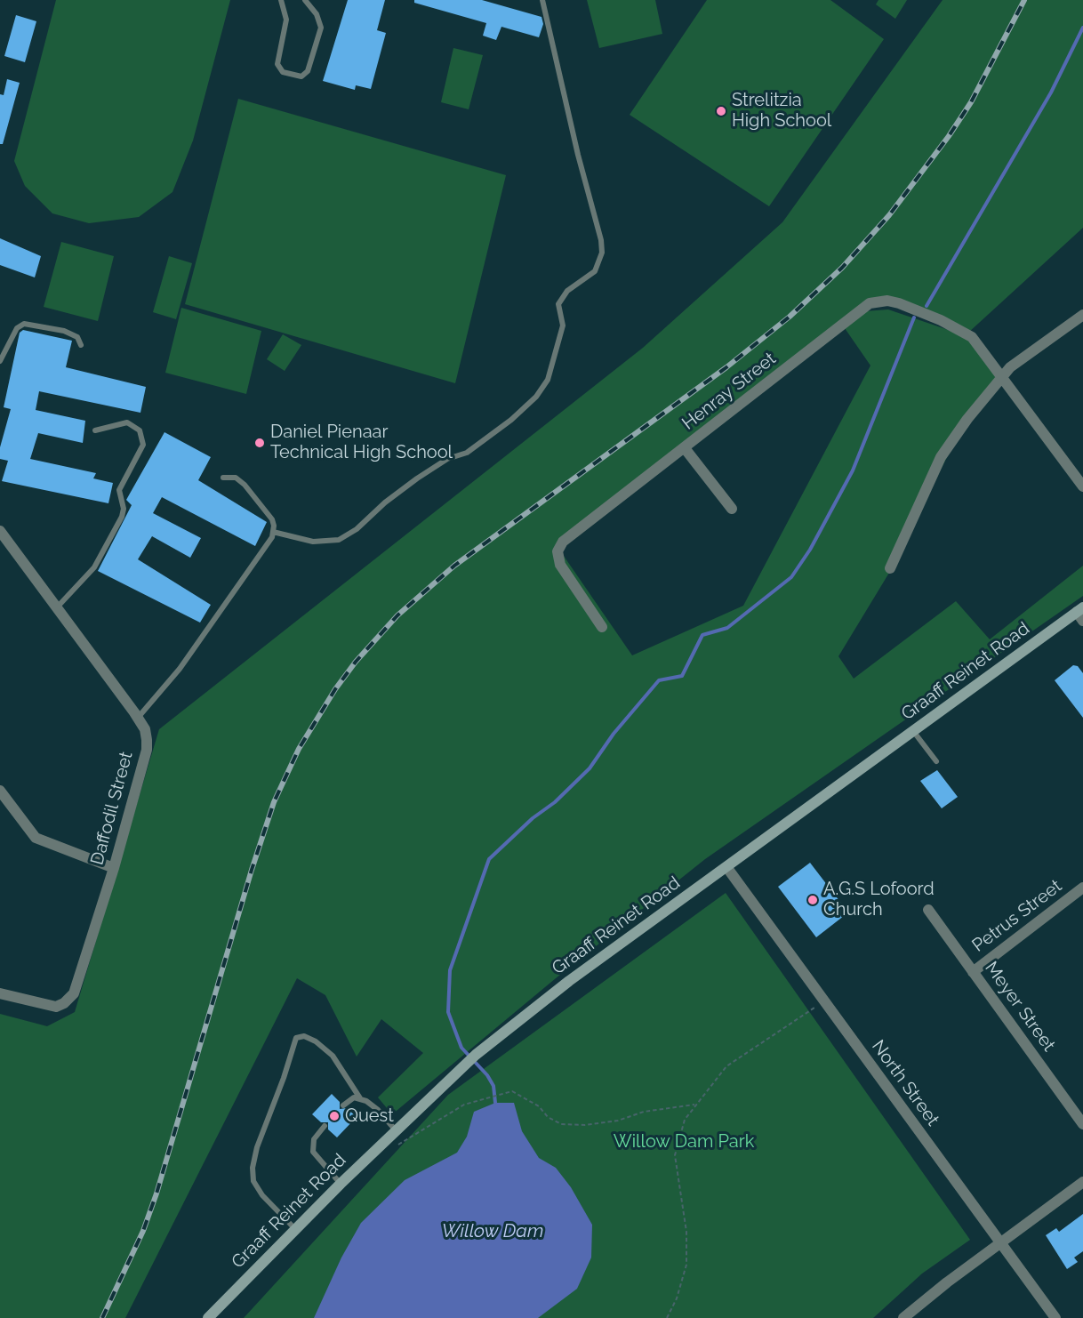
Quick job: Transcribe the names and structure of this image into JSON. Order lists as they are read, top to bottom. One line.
{"streets":{"main road":["Graaff Reinet Road"],"street":["Henray Street","Daffodil Street","Petrus Street","Meyer Street","North Street"]},"crossings":[["Graaff Reinet Road","North Street"],["Petrus Street","Meyer Street"]],"water":["Willow Dam"],"parks":["Willow Dam Park"],"places":["Strelitzia High School","Daniel Pienaar Technical High School","A.G.S Lofoord Church","Quest"]}
